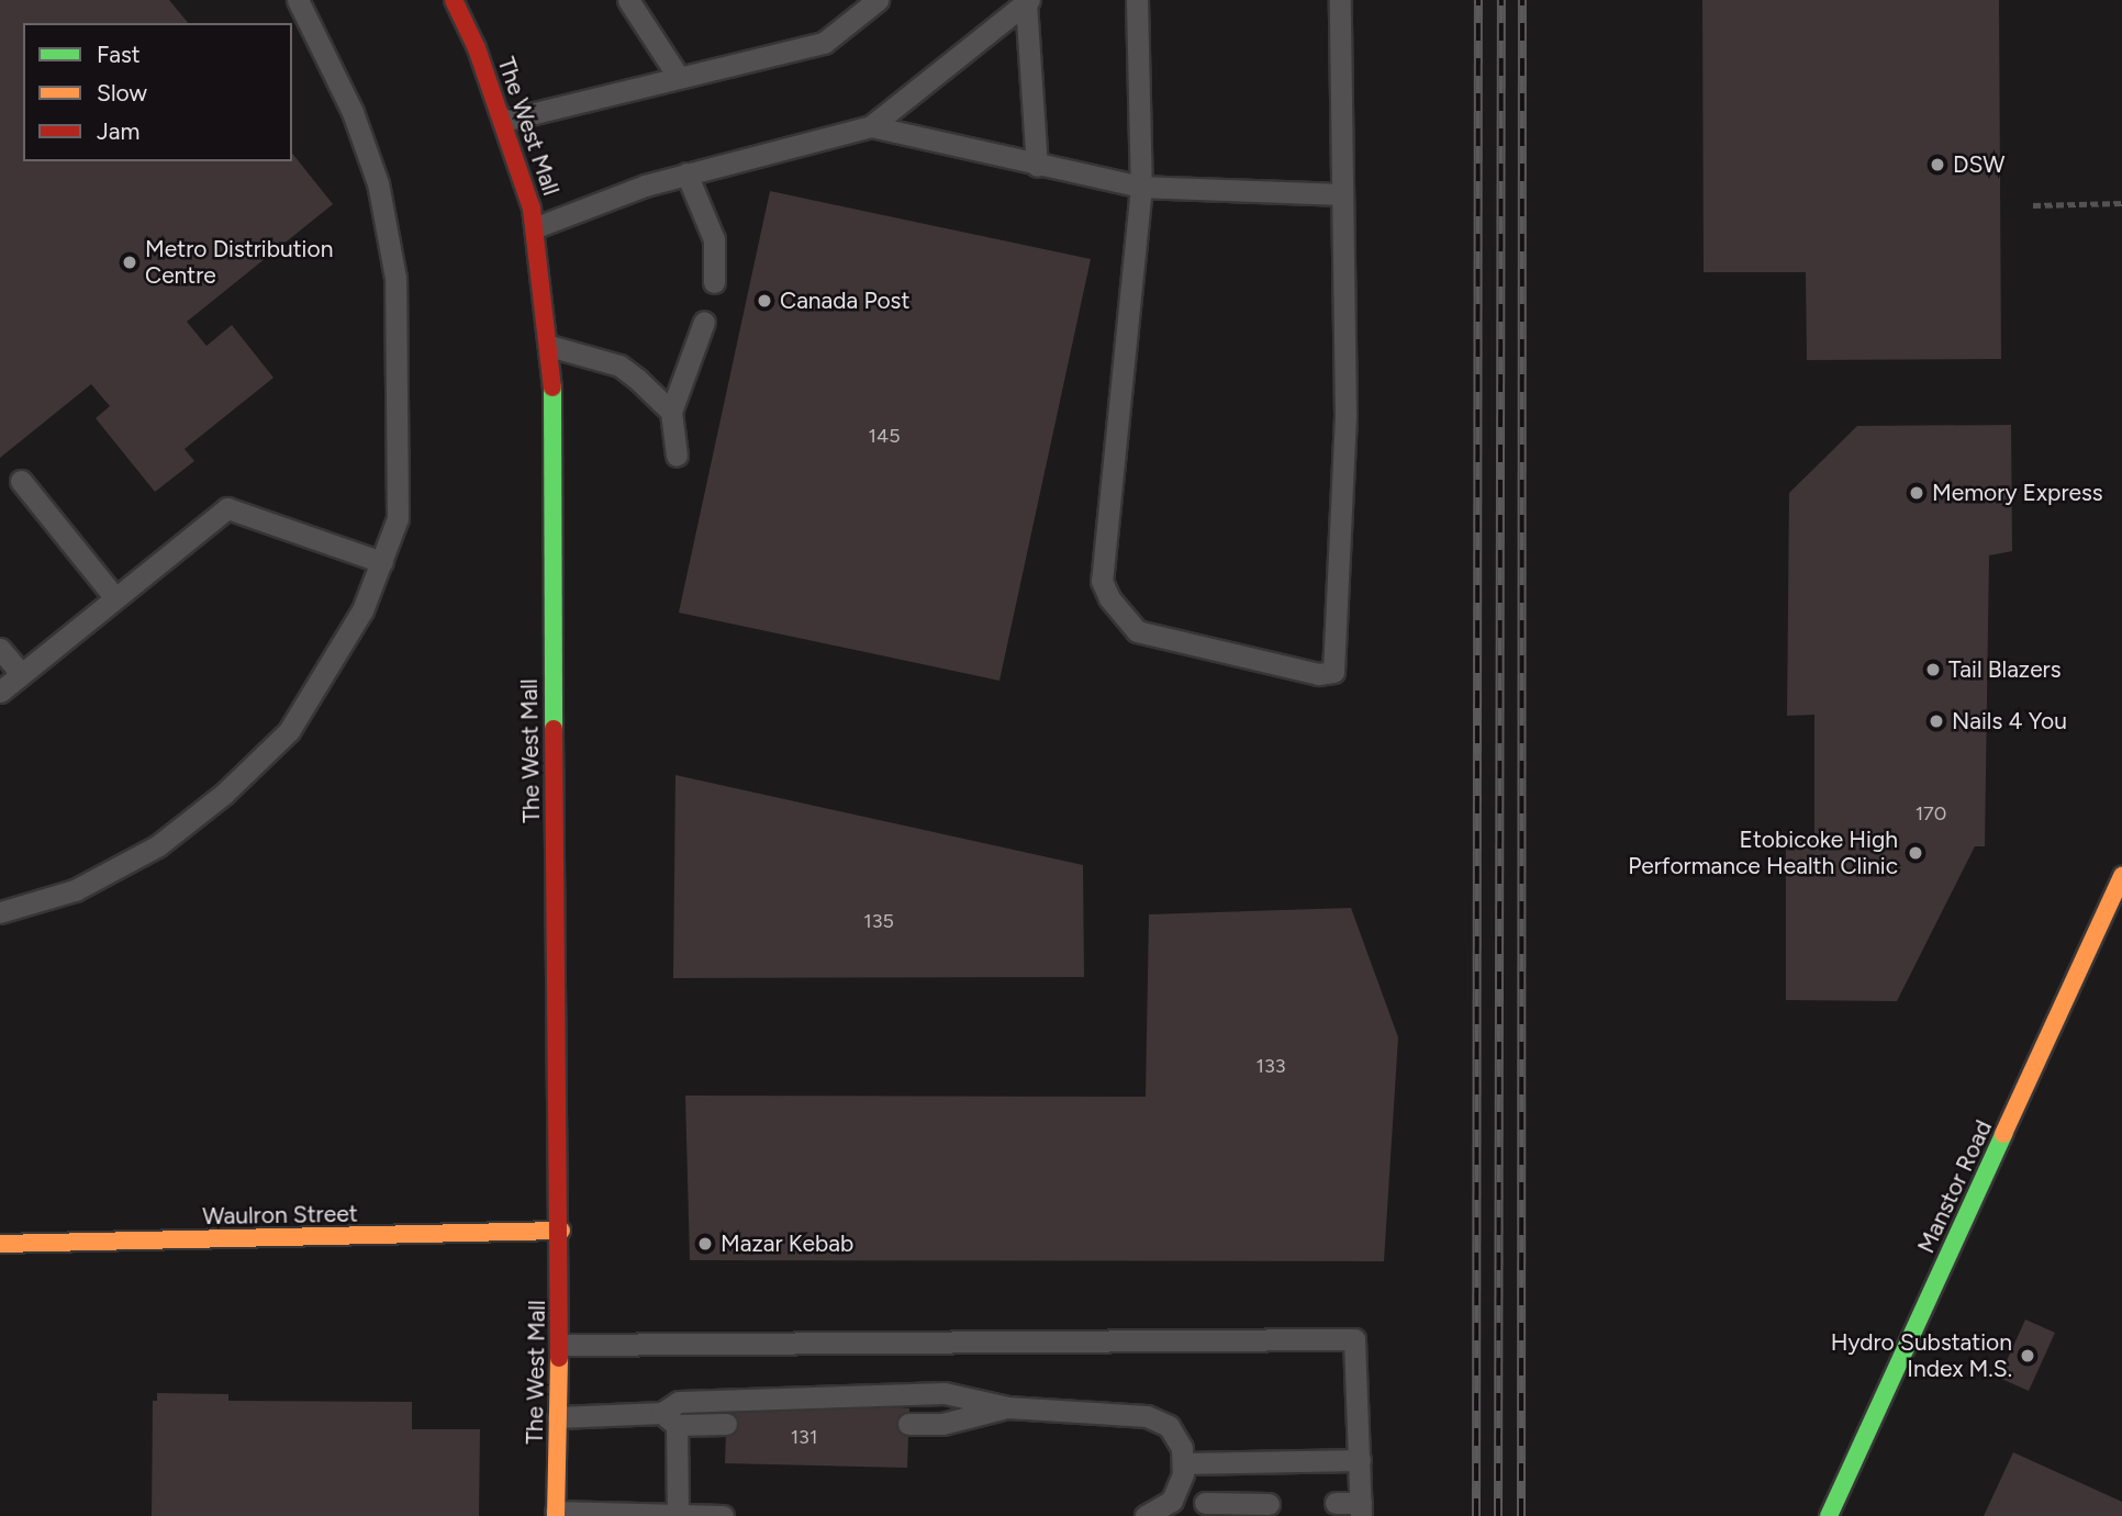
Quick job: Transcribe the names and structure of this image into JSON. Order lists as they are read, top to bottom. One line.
{"streets":{"main road":["The West Mall","Manstor Road","Waulron Street"]},"crossings":[["The West Mall","Waulron Street"]],"places":["DSW","Metro Distribution Centre","Canada Post","Memory Express","Tail Blazers","Nails 4 You","Etobicoke High Performance Health Clinic","Mazar Kebab","Hydro Substation Index M.S."],"house_numbers":["145","170","135","133","131"],"legend":["Fast","Slow","Jam"]}
